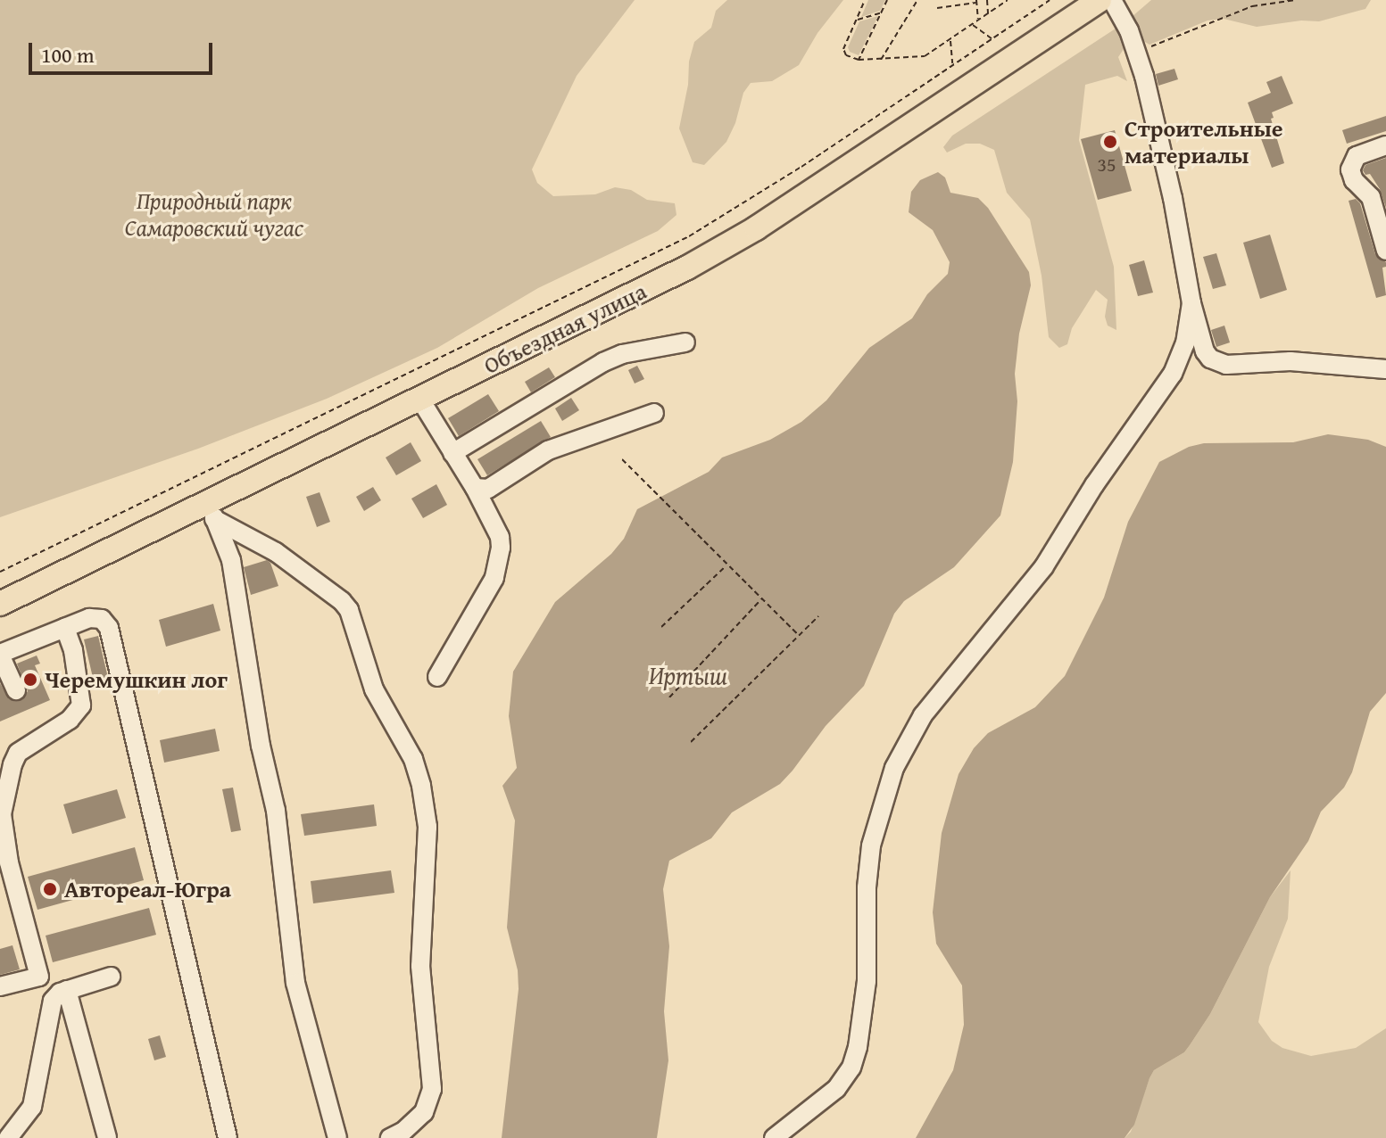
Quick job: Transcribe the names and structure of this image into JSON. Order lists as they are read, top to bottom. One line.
{"streets":{"main road":["Объездная улица"]},"water":["Иртыш"],"parks":["Природный парк Самаровский чугас"],"places":["Строительные материалы","Черемушкин лог","Автореал-Югра"],"house_numbers":["35"],"scale_bar":"100 m"}
